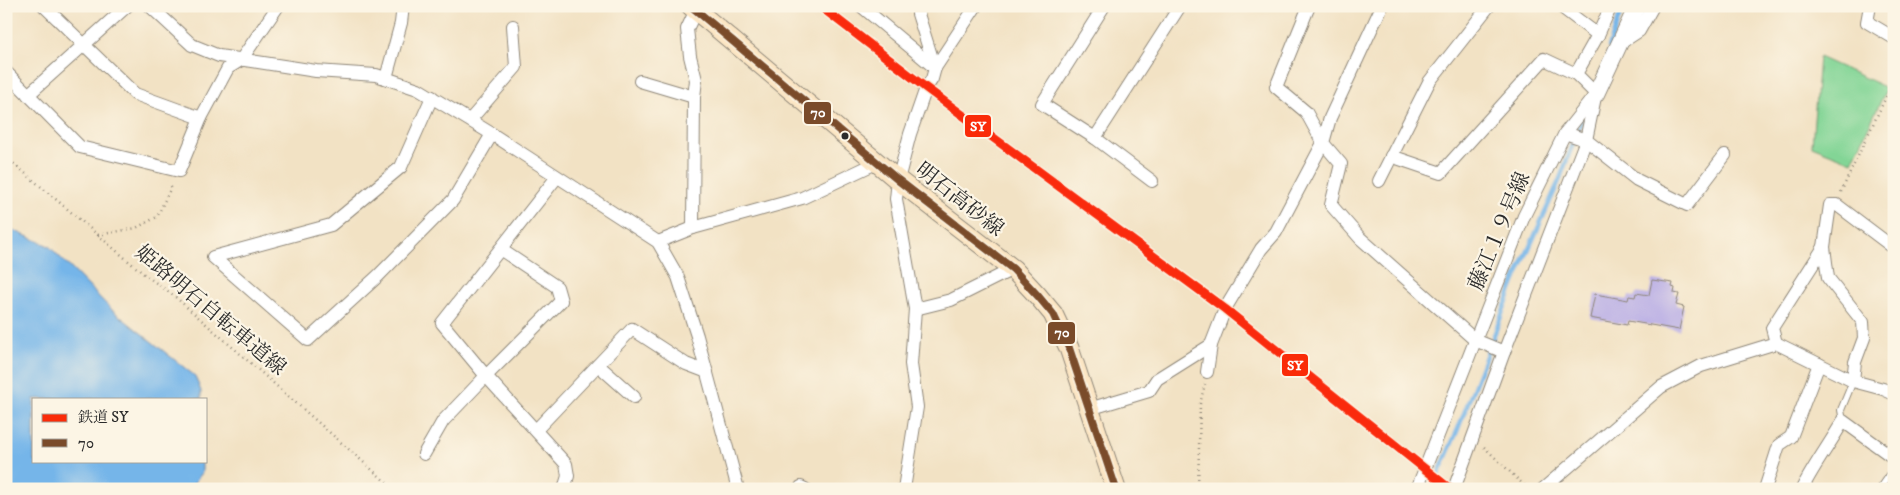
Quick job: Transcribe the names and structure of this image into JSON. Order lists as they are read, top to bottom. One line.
{"streets":{"main road":["明石高砂線"],"street":["藤江１９号線"],"path":["姫路明石自転車道線"]},"lines":["rail line SY","transit line 70"],"legend":["鉄道 SY","70"]}
